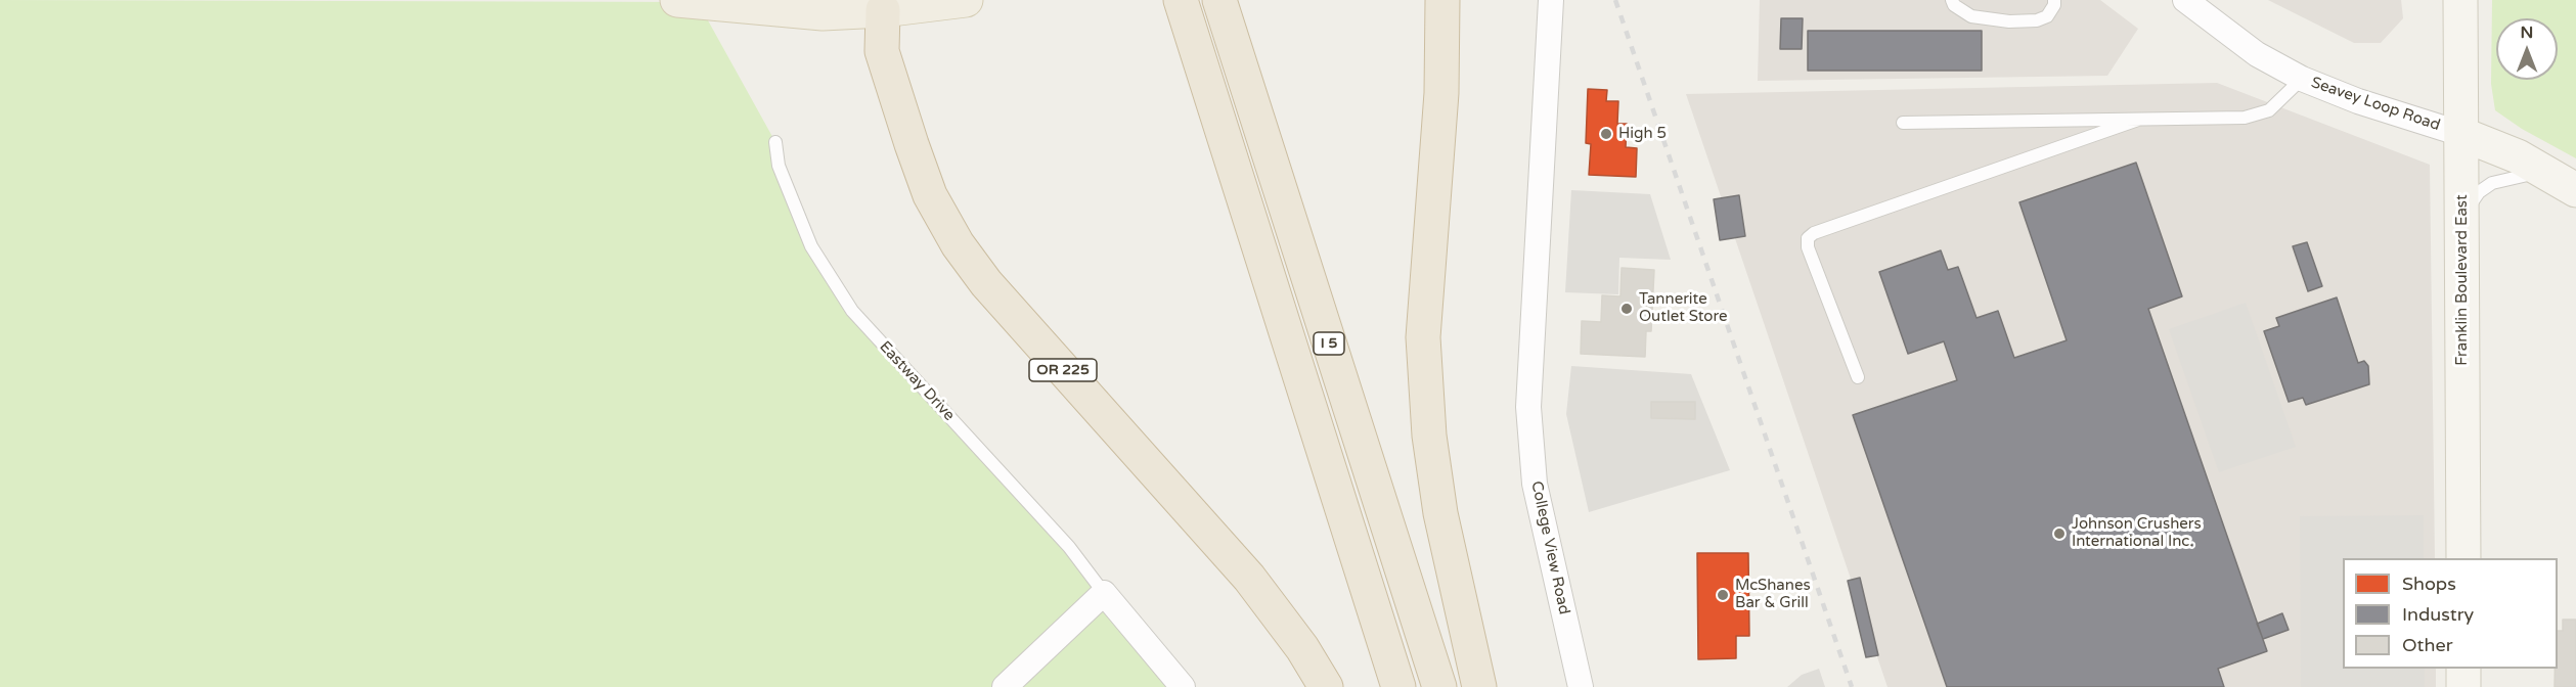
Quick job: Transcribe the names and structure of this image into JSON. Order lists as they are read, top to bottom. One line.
{"streets":{"highway":["I 5","OR 225"],"main road":["Seavey Loop Road","Franklin Boulevard East"],"street":["Eastway Drive","College View Road"]},"crossings":[["Seavey Loop Road","Franklin Boulevard East"]],"places":["High 5","Tannerite Outlet Store","Johnson Crushers International Inc.","McShanes Bar & Grill"],"legend":["Shops","Industry","Other"],"north":"top"}
